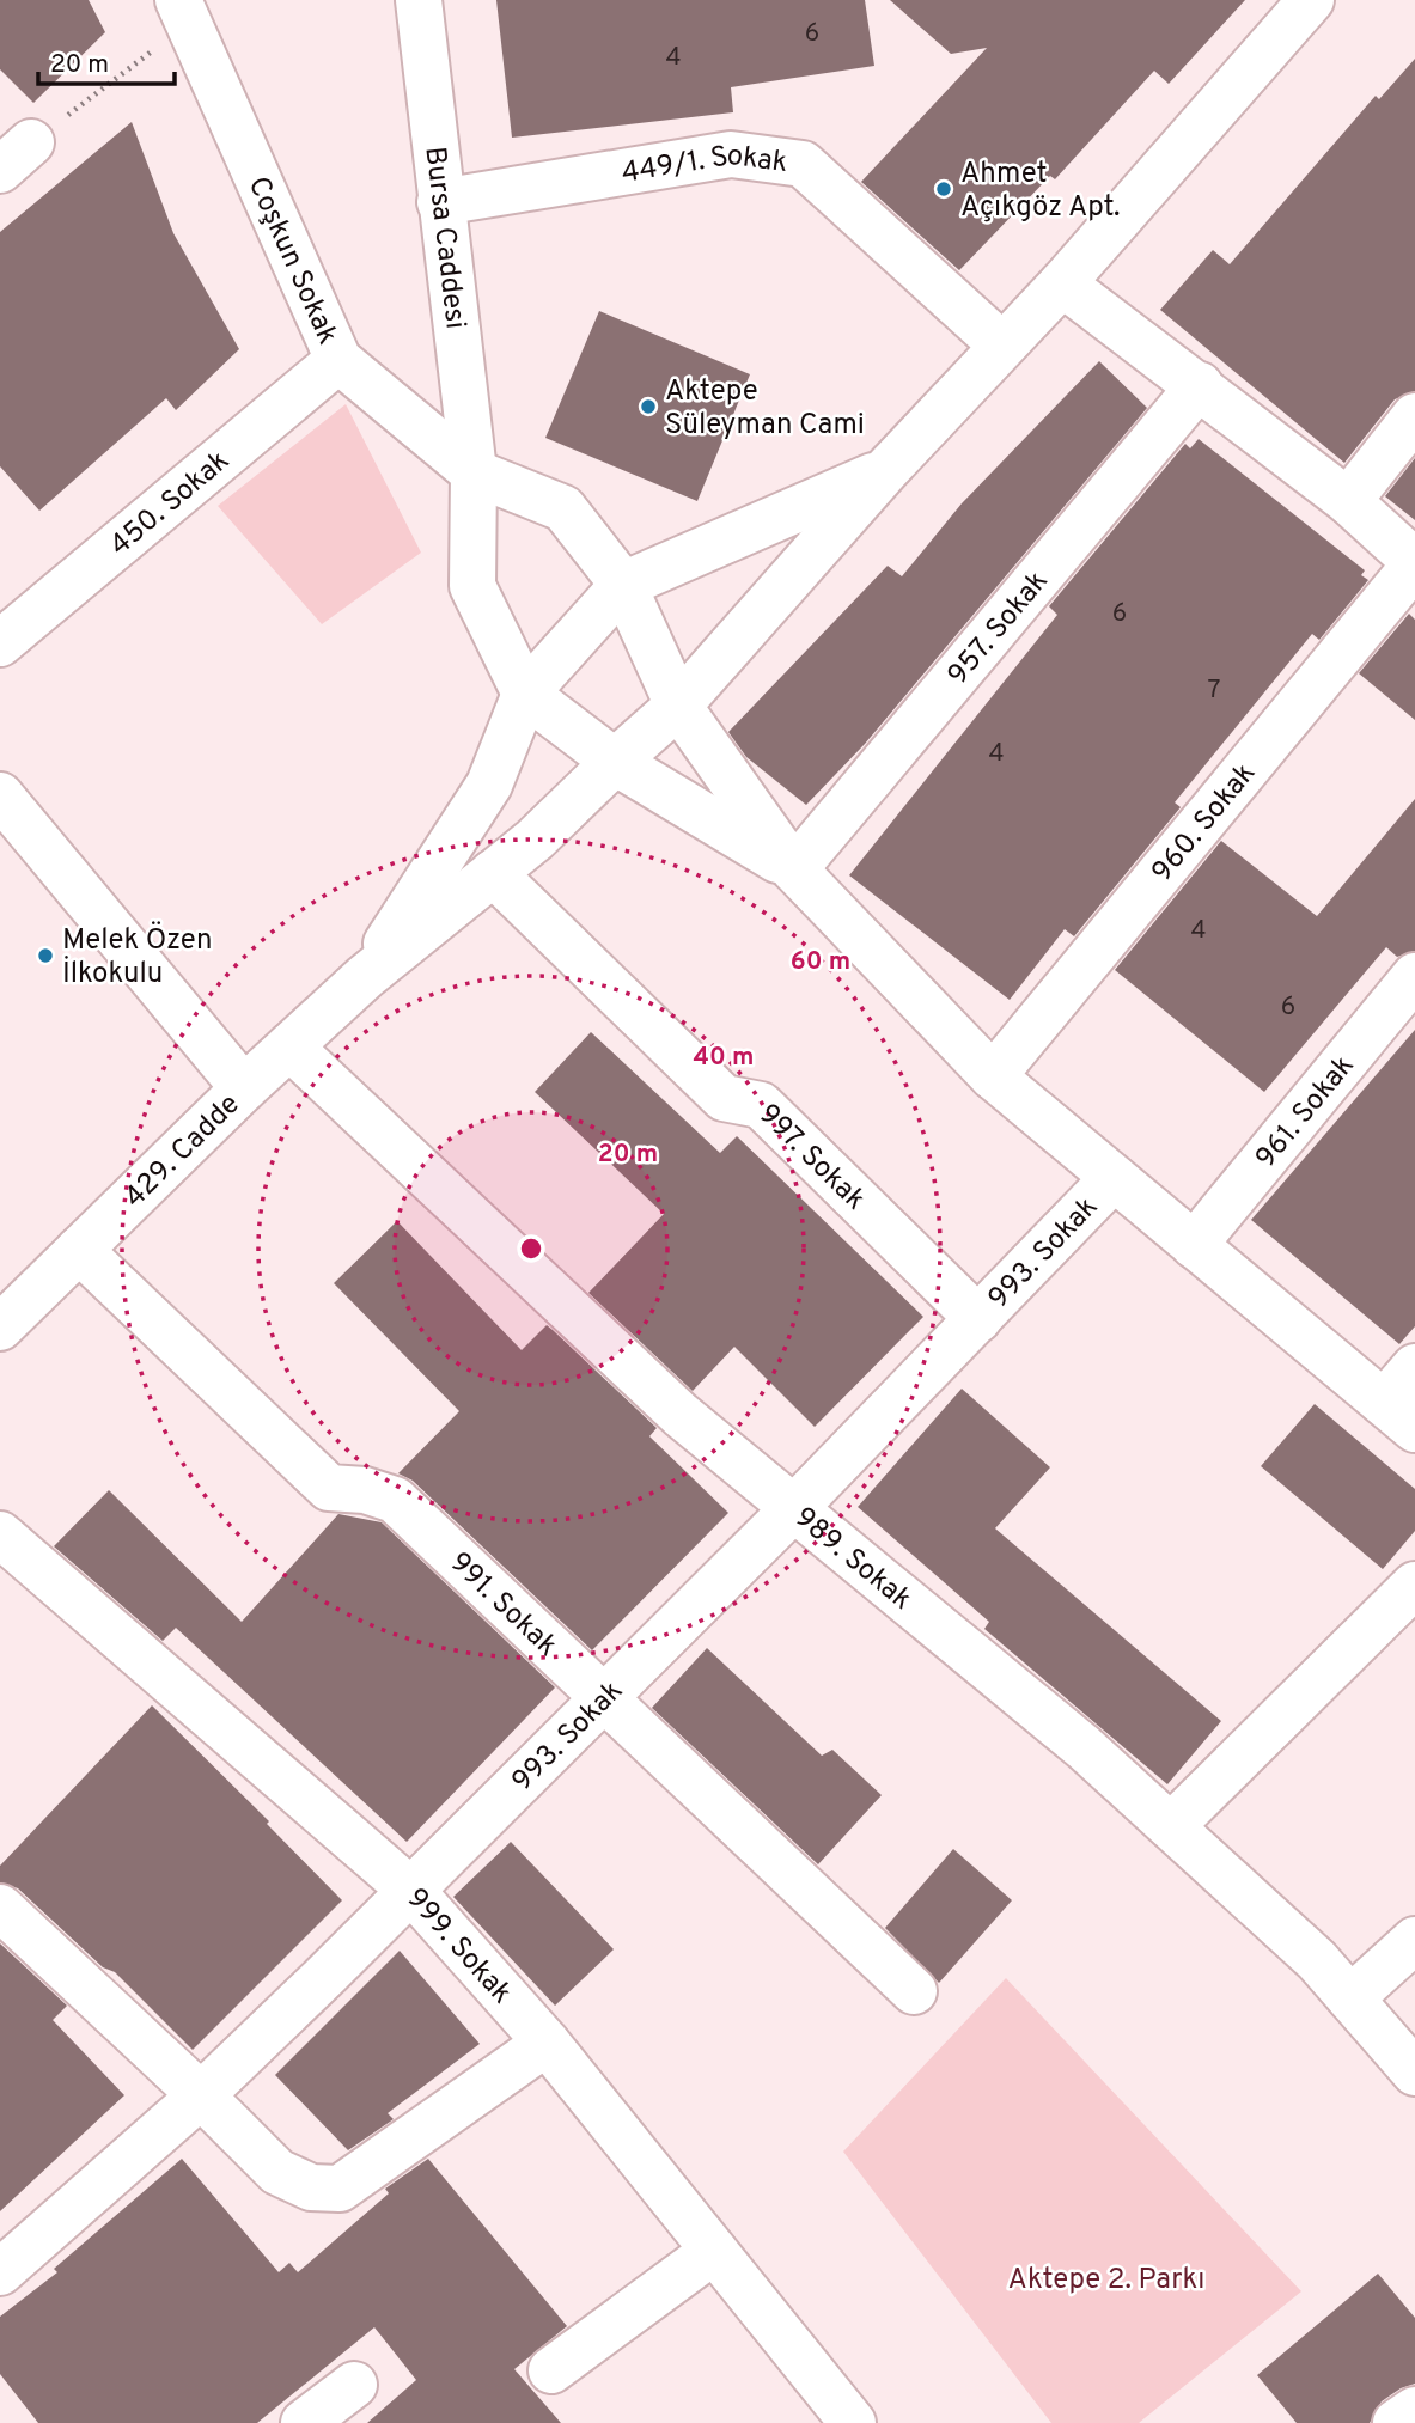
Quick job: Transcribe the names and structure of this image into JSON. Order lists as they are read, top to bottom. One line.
{"streets":{"street":["449/1. Sokak","Bursa Caddesi","Coşkun Sokak","450. Sokak","957. Sokak","960. Sokak","961. Sokak","429. Cadde","997. Sokak","993. Sokak","989. Sokak","991. Sokak","999. Sokak"]},"crossings":[["449/1. Sokak","Bursa Caddesi"],["Bursa Caddesi","Coşkun Sokak"],["Coşkun Sokak","450. Sokak"],["Coşkun Sokak","957. Sokak"],["429. Cadde","989. Sokak"],["429. Cadde","991. Sokak"],["997. Sokak","993. Sokak"],["993. Sokak","989. Sokak"],["993. Sokak","991. Sokak"],["993. Sokak","999. Sokak"]],"parks":["Aktepe 2. Parkı"],"places":["Ahmet Açıkgöz Apt.","Aktepe Süleyman Cami","Melek Özen İlkokulu"],"house_numbers":["6","4","6","7","4","4","6"],"scale_bar":"20 m","rings":["60 m","40 m","20 m"]}
